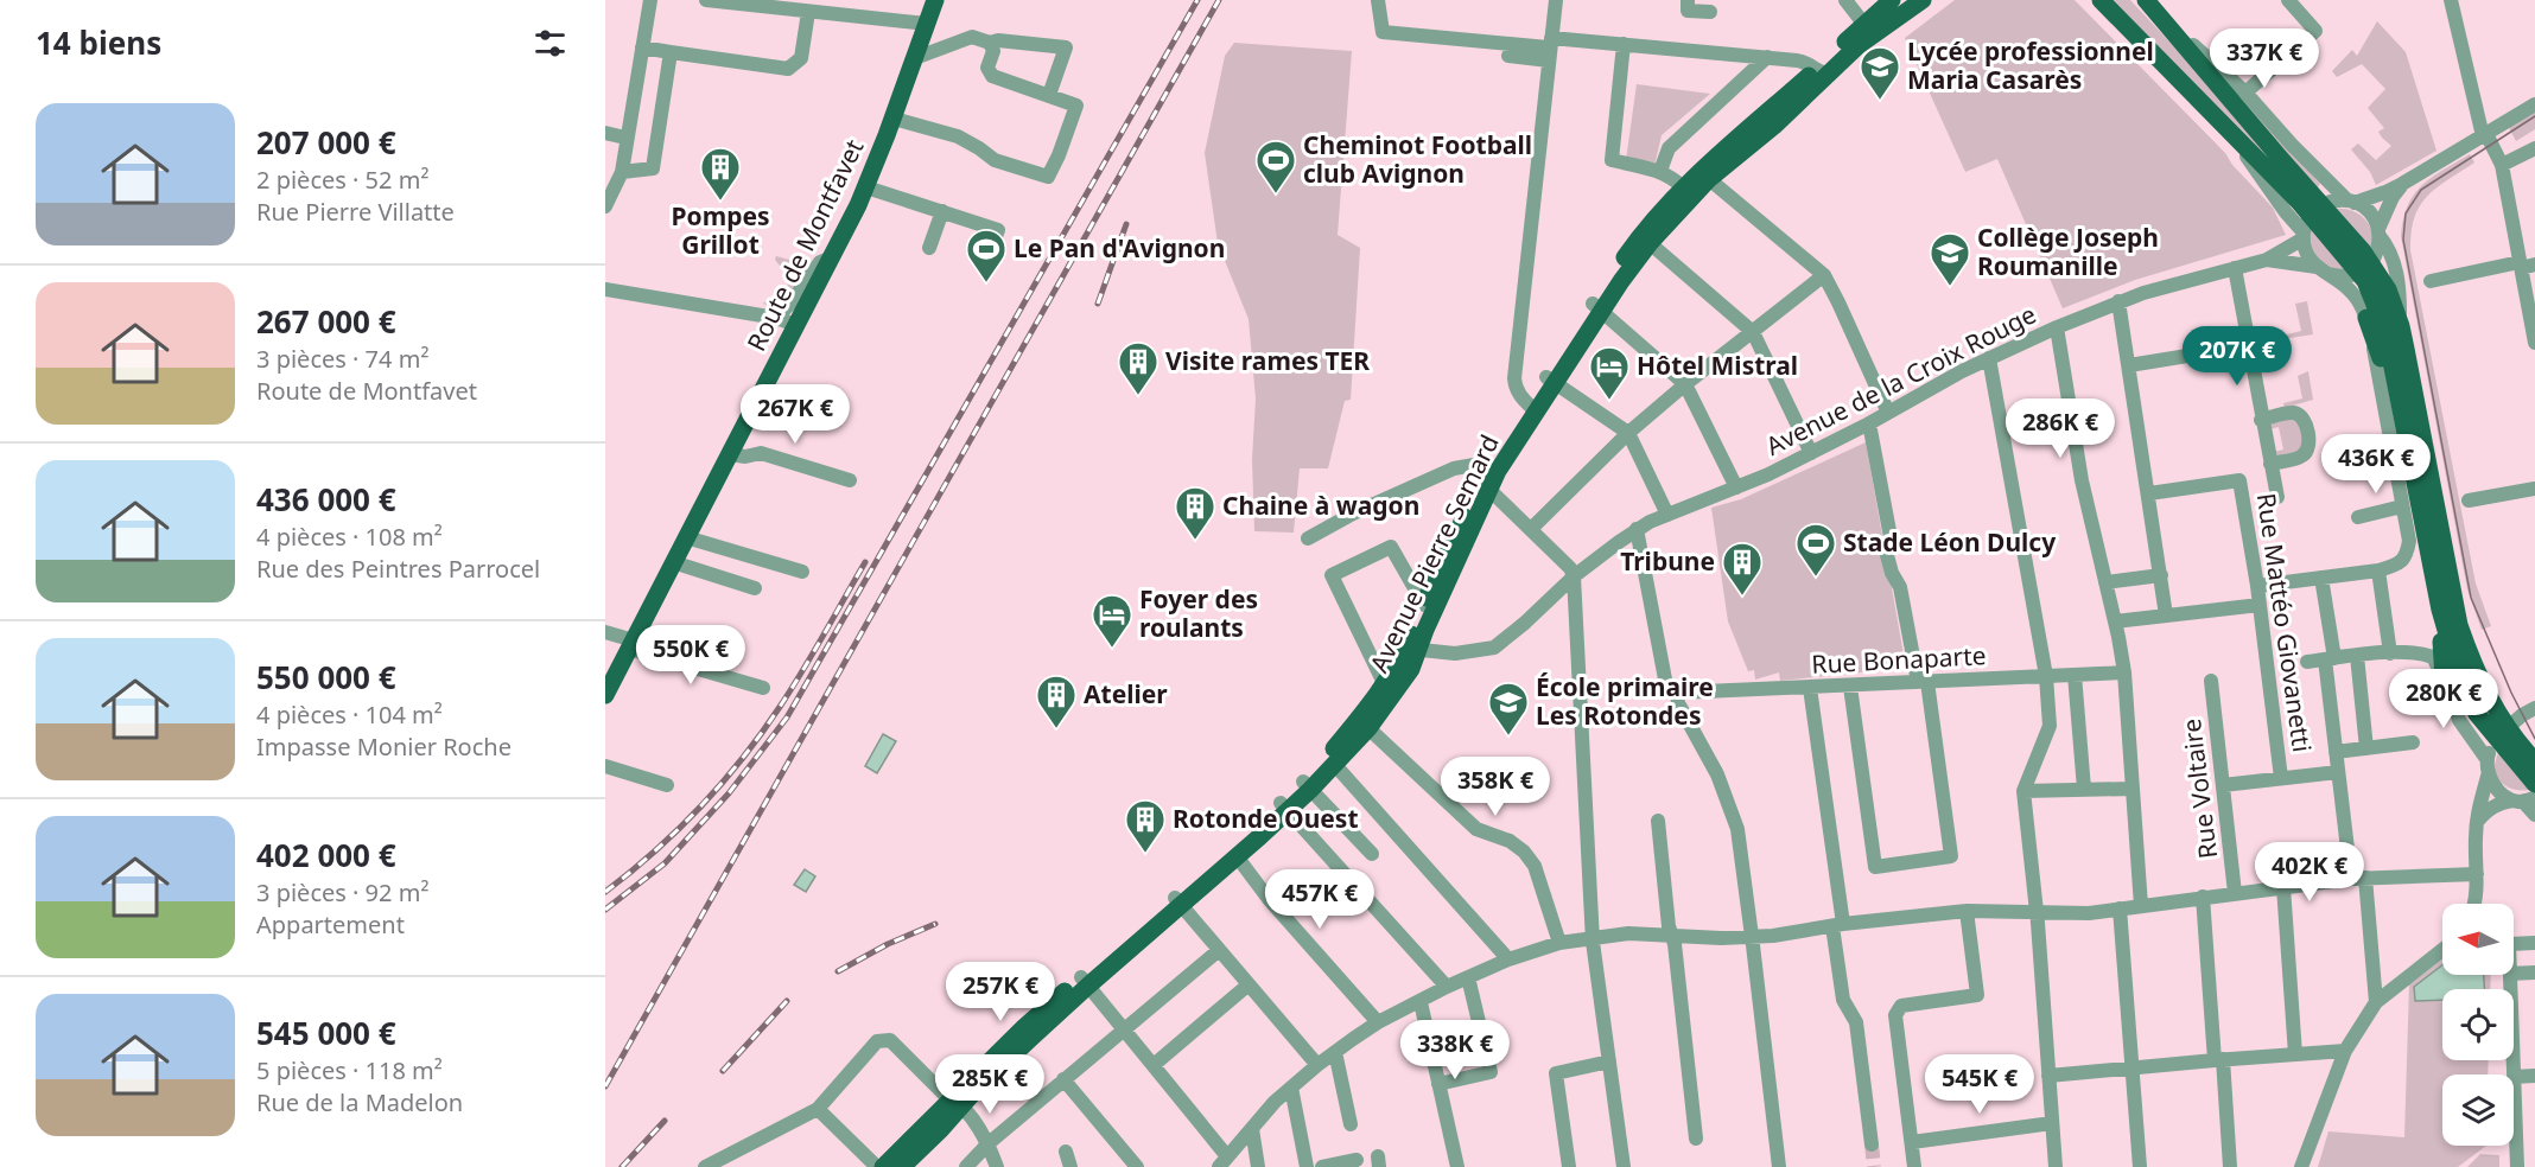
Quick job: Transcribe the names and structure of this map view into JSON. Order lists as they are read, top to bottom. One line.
{"streets":{"main road":["Route de Montfavet","Avenue Pierre Semard"],"street":["Avenue de la Croix Rouge","Rue Mattéo Giovanetti","Rue Bonaparte","Rue Voltaire"]},"crossings":[["Avenue de la Croix Rouge","Avenue Pierre Semard"],["Rue Mattéo Giovanetti","Rue Voltaire"]],"places":{"school or university":["Lycée professionnel Maria Casarès","Collège Joseph Roumanille","École primaire Les Rotondes"],"sports":["Cheminot Football club Avignon","Le Pan d'Avignon","Stade Léon Dulcy"],"building":["Pompes Grillot","Visite rames TER","Chaine à wagon","Tribune","Atelier","Rotonde Ouest"],"hotel":["Hôtel Mistral","Foyer des roulants"]},"north":"left","page":{"heading":"14 biens","price":["337K €","207K €","267K €","286K €","436K €","550K €","280K €","358K €","402K €","457K €","257K €","338K €","285K €","545K €"],"list":[{"name":"207 000 €","note":"2 pièces · 52 m² · Rue Pierre Villatte"},{"name":"267 000 €","note":"3 pièces · 74 m² · Route de Montfavet"},{"name":"436 000 €","note":"4 pièces · 108 m² · Rue des Peintres Parrocel"},{"name":"550 000 €","note":"4 pièces · 104 m² · Impasse Monier Roche"},{"name":"402 000 €","note":"3 pièces · 92 m² · Appartement"},{"name":"545 000 €","note":"5 pièces · 118 m² · Rue de la Madelon"}]}}
